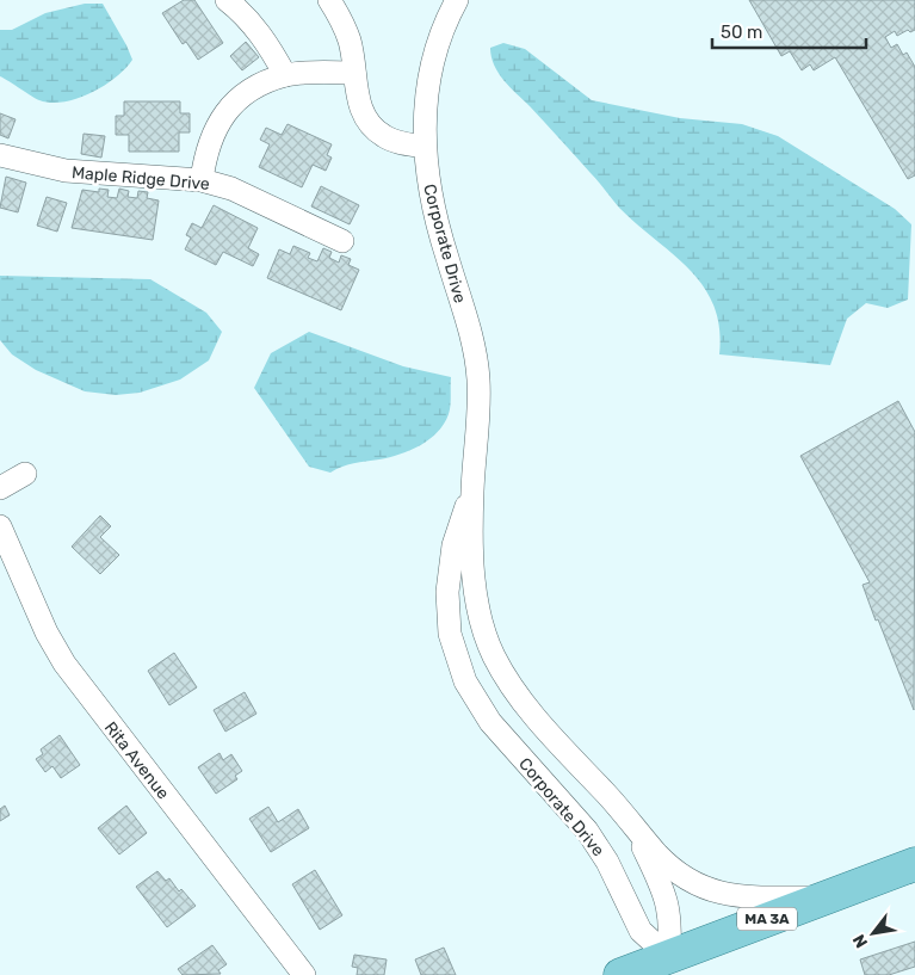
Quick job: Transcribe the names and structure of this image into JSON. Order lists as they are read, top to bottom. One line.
{"streets":{"main road":["MA 3A"],"street":["Maple Ridge Drive","Corporate Drive","Rita Avenue"]},"crossings":[["Corporate Drive","MA 3A"]],"scale_bar":"50 m","north":"bottom left"}
